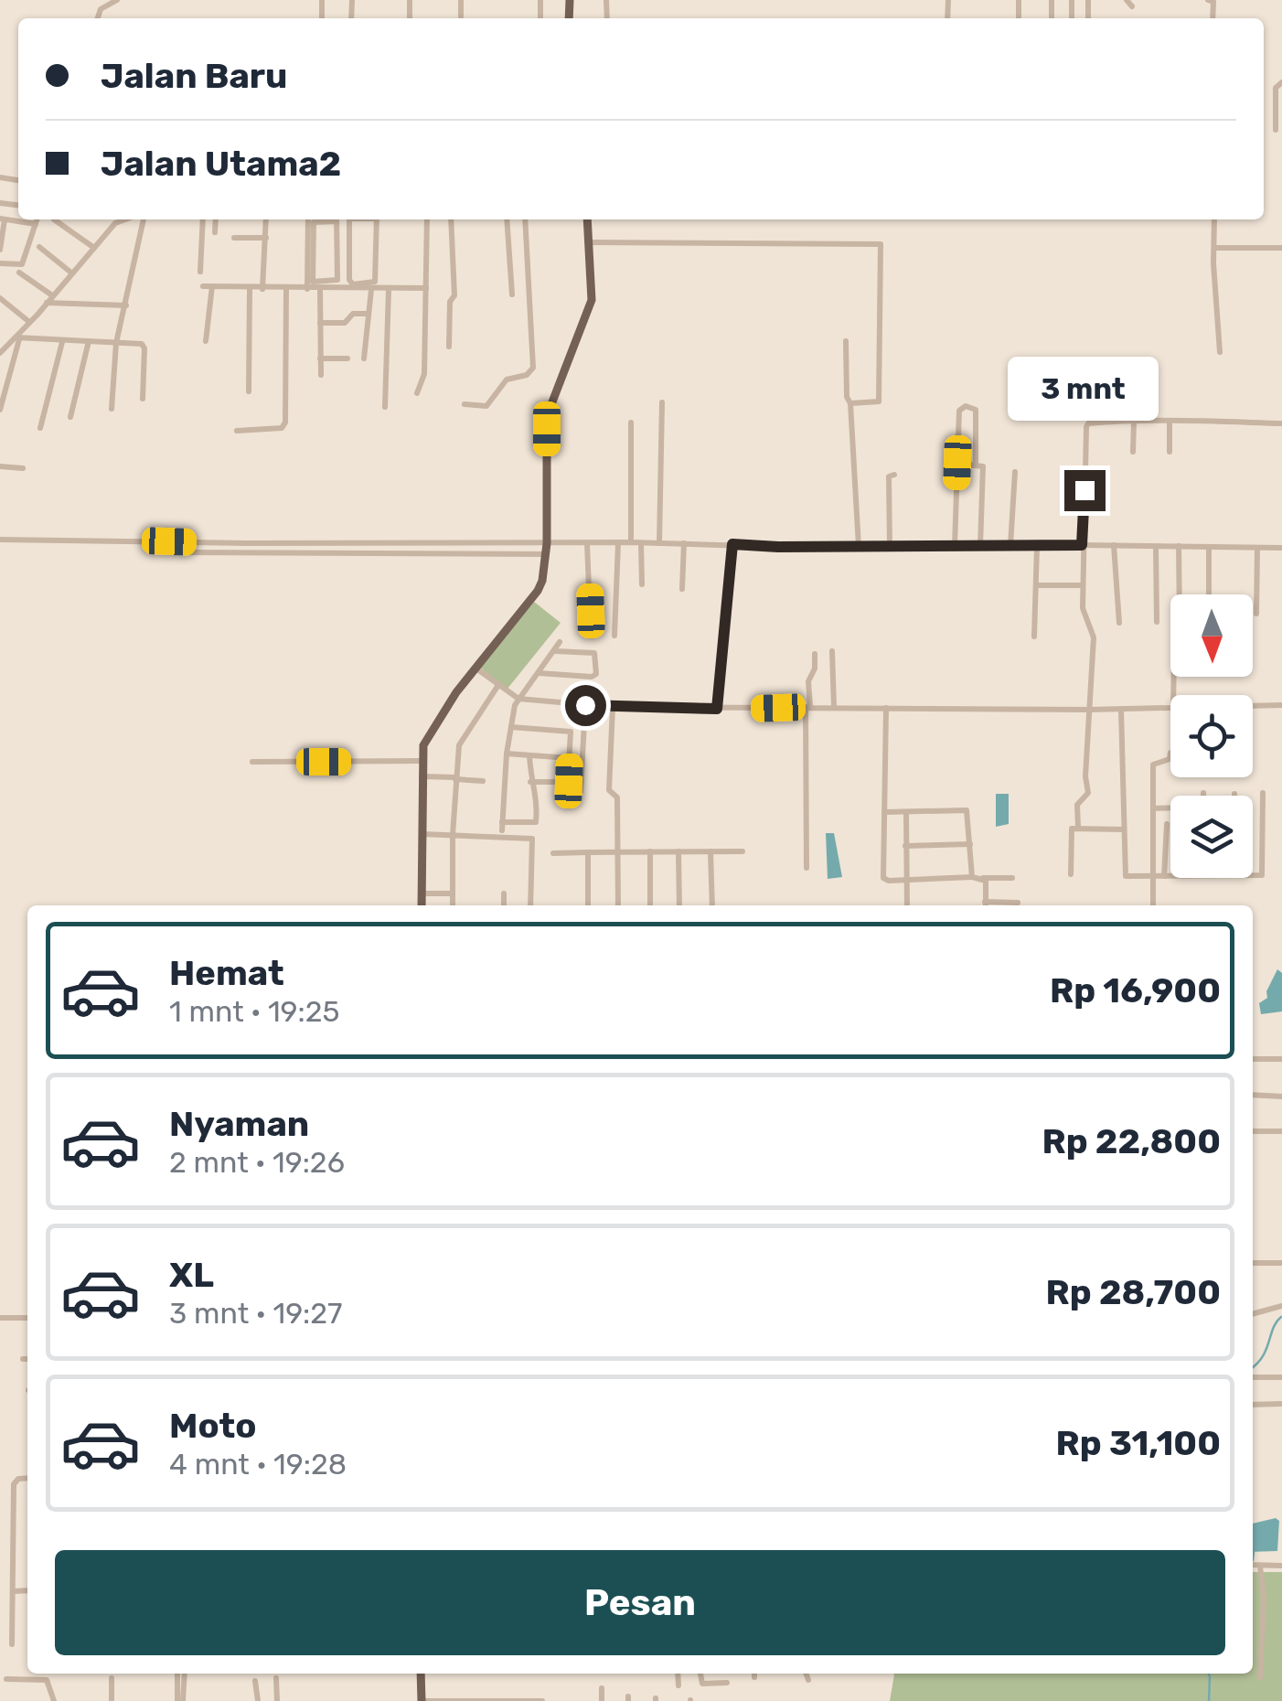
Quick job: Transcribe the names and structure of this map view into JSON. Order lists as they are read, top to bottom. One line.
{"north":"bottom","page":{"banner":["Jalan Baru","Jalan Utama2"],"bubble":"3 mnt","list":[{"name":"Hemat","note":"1 mnt · 19:25","value":"Rp 16,900"},{"name":"Nyaman","note":"2 mnt · 19:26","value":"Rp 22,800"},{"name":"XL","note":"3 mnt · 19:27","value":"Rp 28,700"},{"name":"Moto","note":"4 mnt · 19:28","value":"Rp 31,100"}],"buttons":"Pesan"}}
